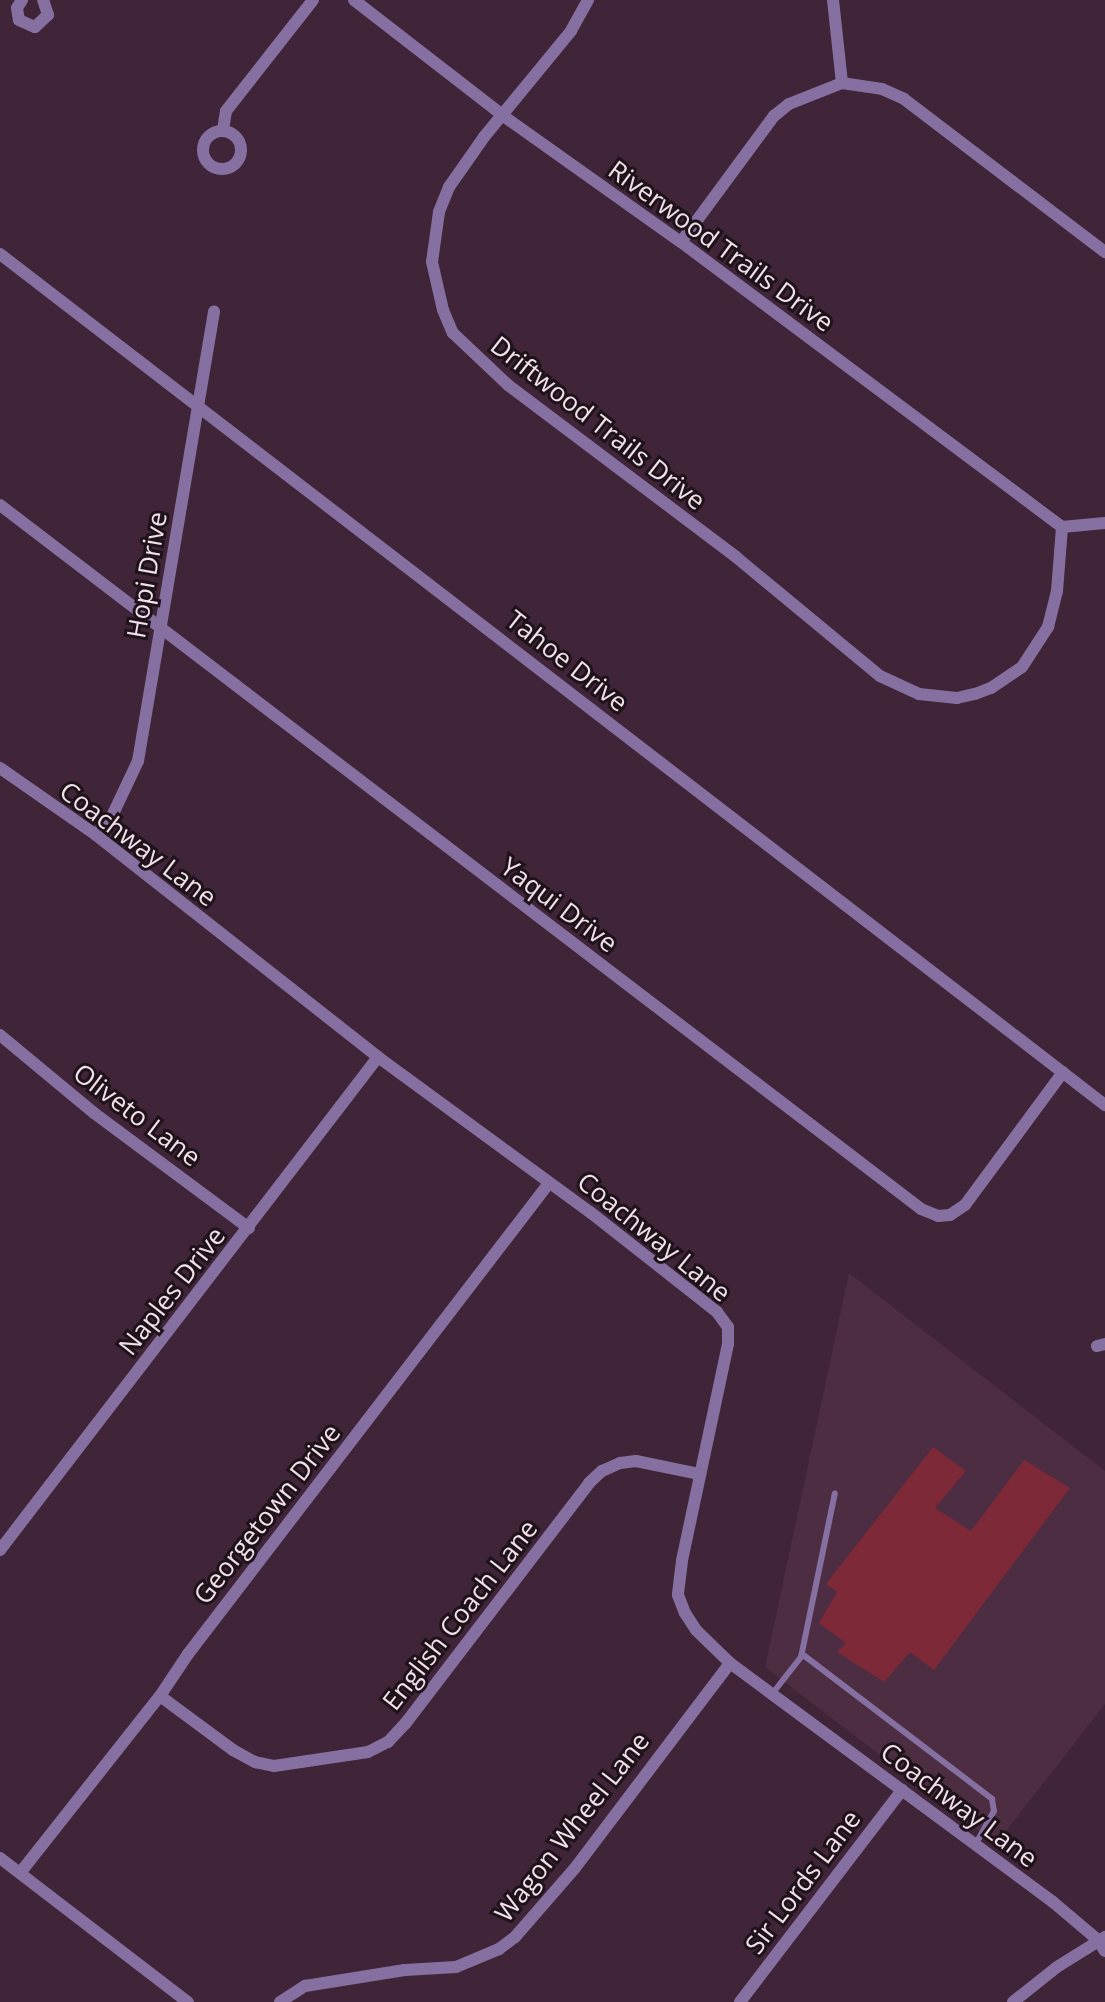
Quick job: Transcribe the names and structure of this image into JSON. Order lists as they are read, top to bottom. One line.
{"streets":{"street":["Riverwood Trails Drive","Driftwood Trails Drive","Hopi Drive","Tahoe Drive","Coachway Lane","Yaqui Drive","Oliveto Lane","Naples Drive","Georgetown Drive","English Coach Lane","Wagon Wheel Lane","Sir Lords Lane"]},"crossings":[["Riverwood Trails Drive","Driftwood Trails Drive"],["Hopi Drive","Tahoe Drive"],["Hopi Drive","Coachway Lane"],["Hopi Drive","Yaqui Drive"],["Tahoe Drive","Yaqui Drive"],["Coachway Lane","Naples Drive"],["Coachway Lane","Georgetown Drive"],["Coachway Lane","English Coach Lane"],["Coachway Lane","Wagon Wheel Lane"],["Coachway Lane","Sir Lords Lane"],["Oliveto Lane","Naples Drive"],["Georgetown Drive","English Coach Lane"]]}
